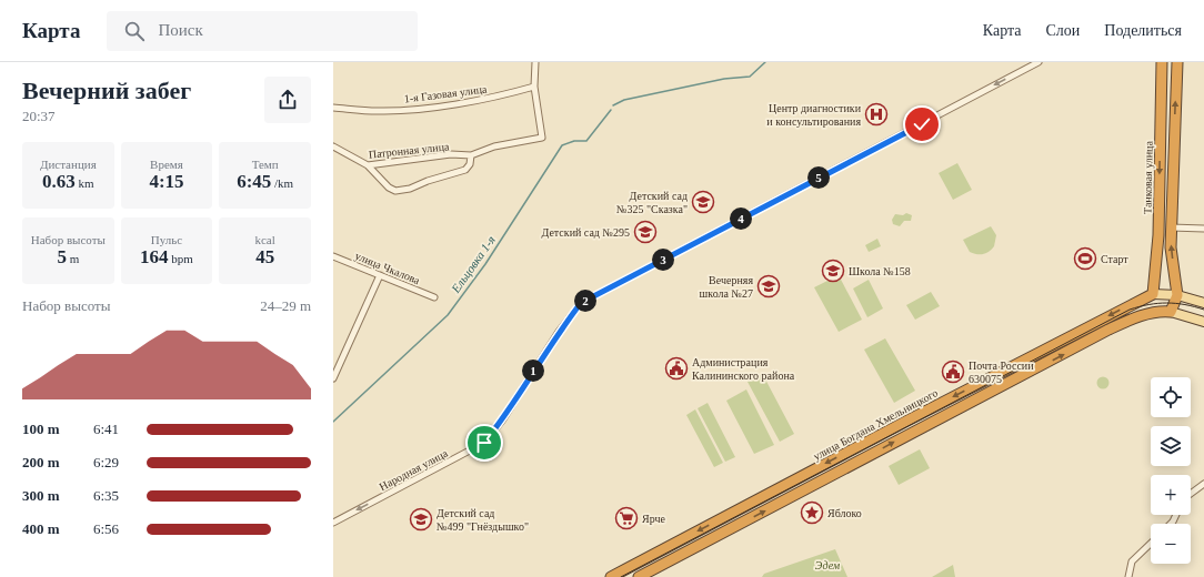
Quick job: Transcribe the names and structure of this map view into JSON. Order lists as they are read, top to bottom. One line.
{"streets":{"highway":["Танковая улица","улица Богдана Хмельницкого"],"street":["1-я Газовая улица","Патронная улица","улица Чкалова","Народная улица"]},"crossings":[["1-я Газовая улица","Патронная улица"],["Танковая улица","улица Богдана Хмельницкого"]],"one_way":["Народная улица"],"water":["Ельцовка 1-я"],"parks":["Эдем"],"places":{"hospital":["Центр диагностики и консультирования"],"school or university":["Детский сад №325 \"Сказка\"","Детский сад №295","Школа №158","Вечерняя школа №27","Детский сад №499 \"Гнёздышко\""],"sports":["Старт"],"public building":["Администрация Калининского района","Почта России 630075"],"place":["Яблоко"],"supermarket":["Ярче"]},"page":{"header":"Карта","search":"Поиск","nav":["Карта","Слои","Поделиться"],"heading":["Вечерний забег","20:37"],"stats":[["Дистанция","0.63 km"],["Время","4:15"],["Темп","6:45 /km"],["Набор высоты","5 m"],["Пульс","164 bpm"],["kcal","45"]],"pins":["5","4","3","2","1"],"chart":["Набор высоты","24–29 m"],"map_buttons":["+","−"],"list":[{"name":"100 m","note":"6:41"},{"name":"200 m","note":"6:29"},{"name":"300 m","note":"6:35"},{"name":"400 m","note":"6:56"}]}}
